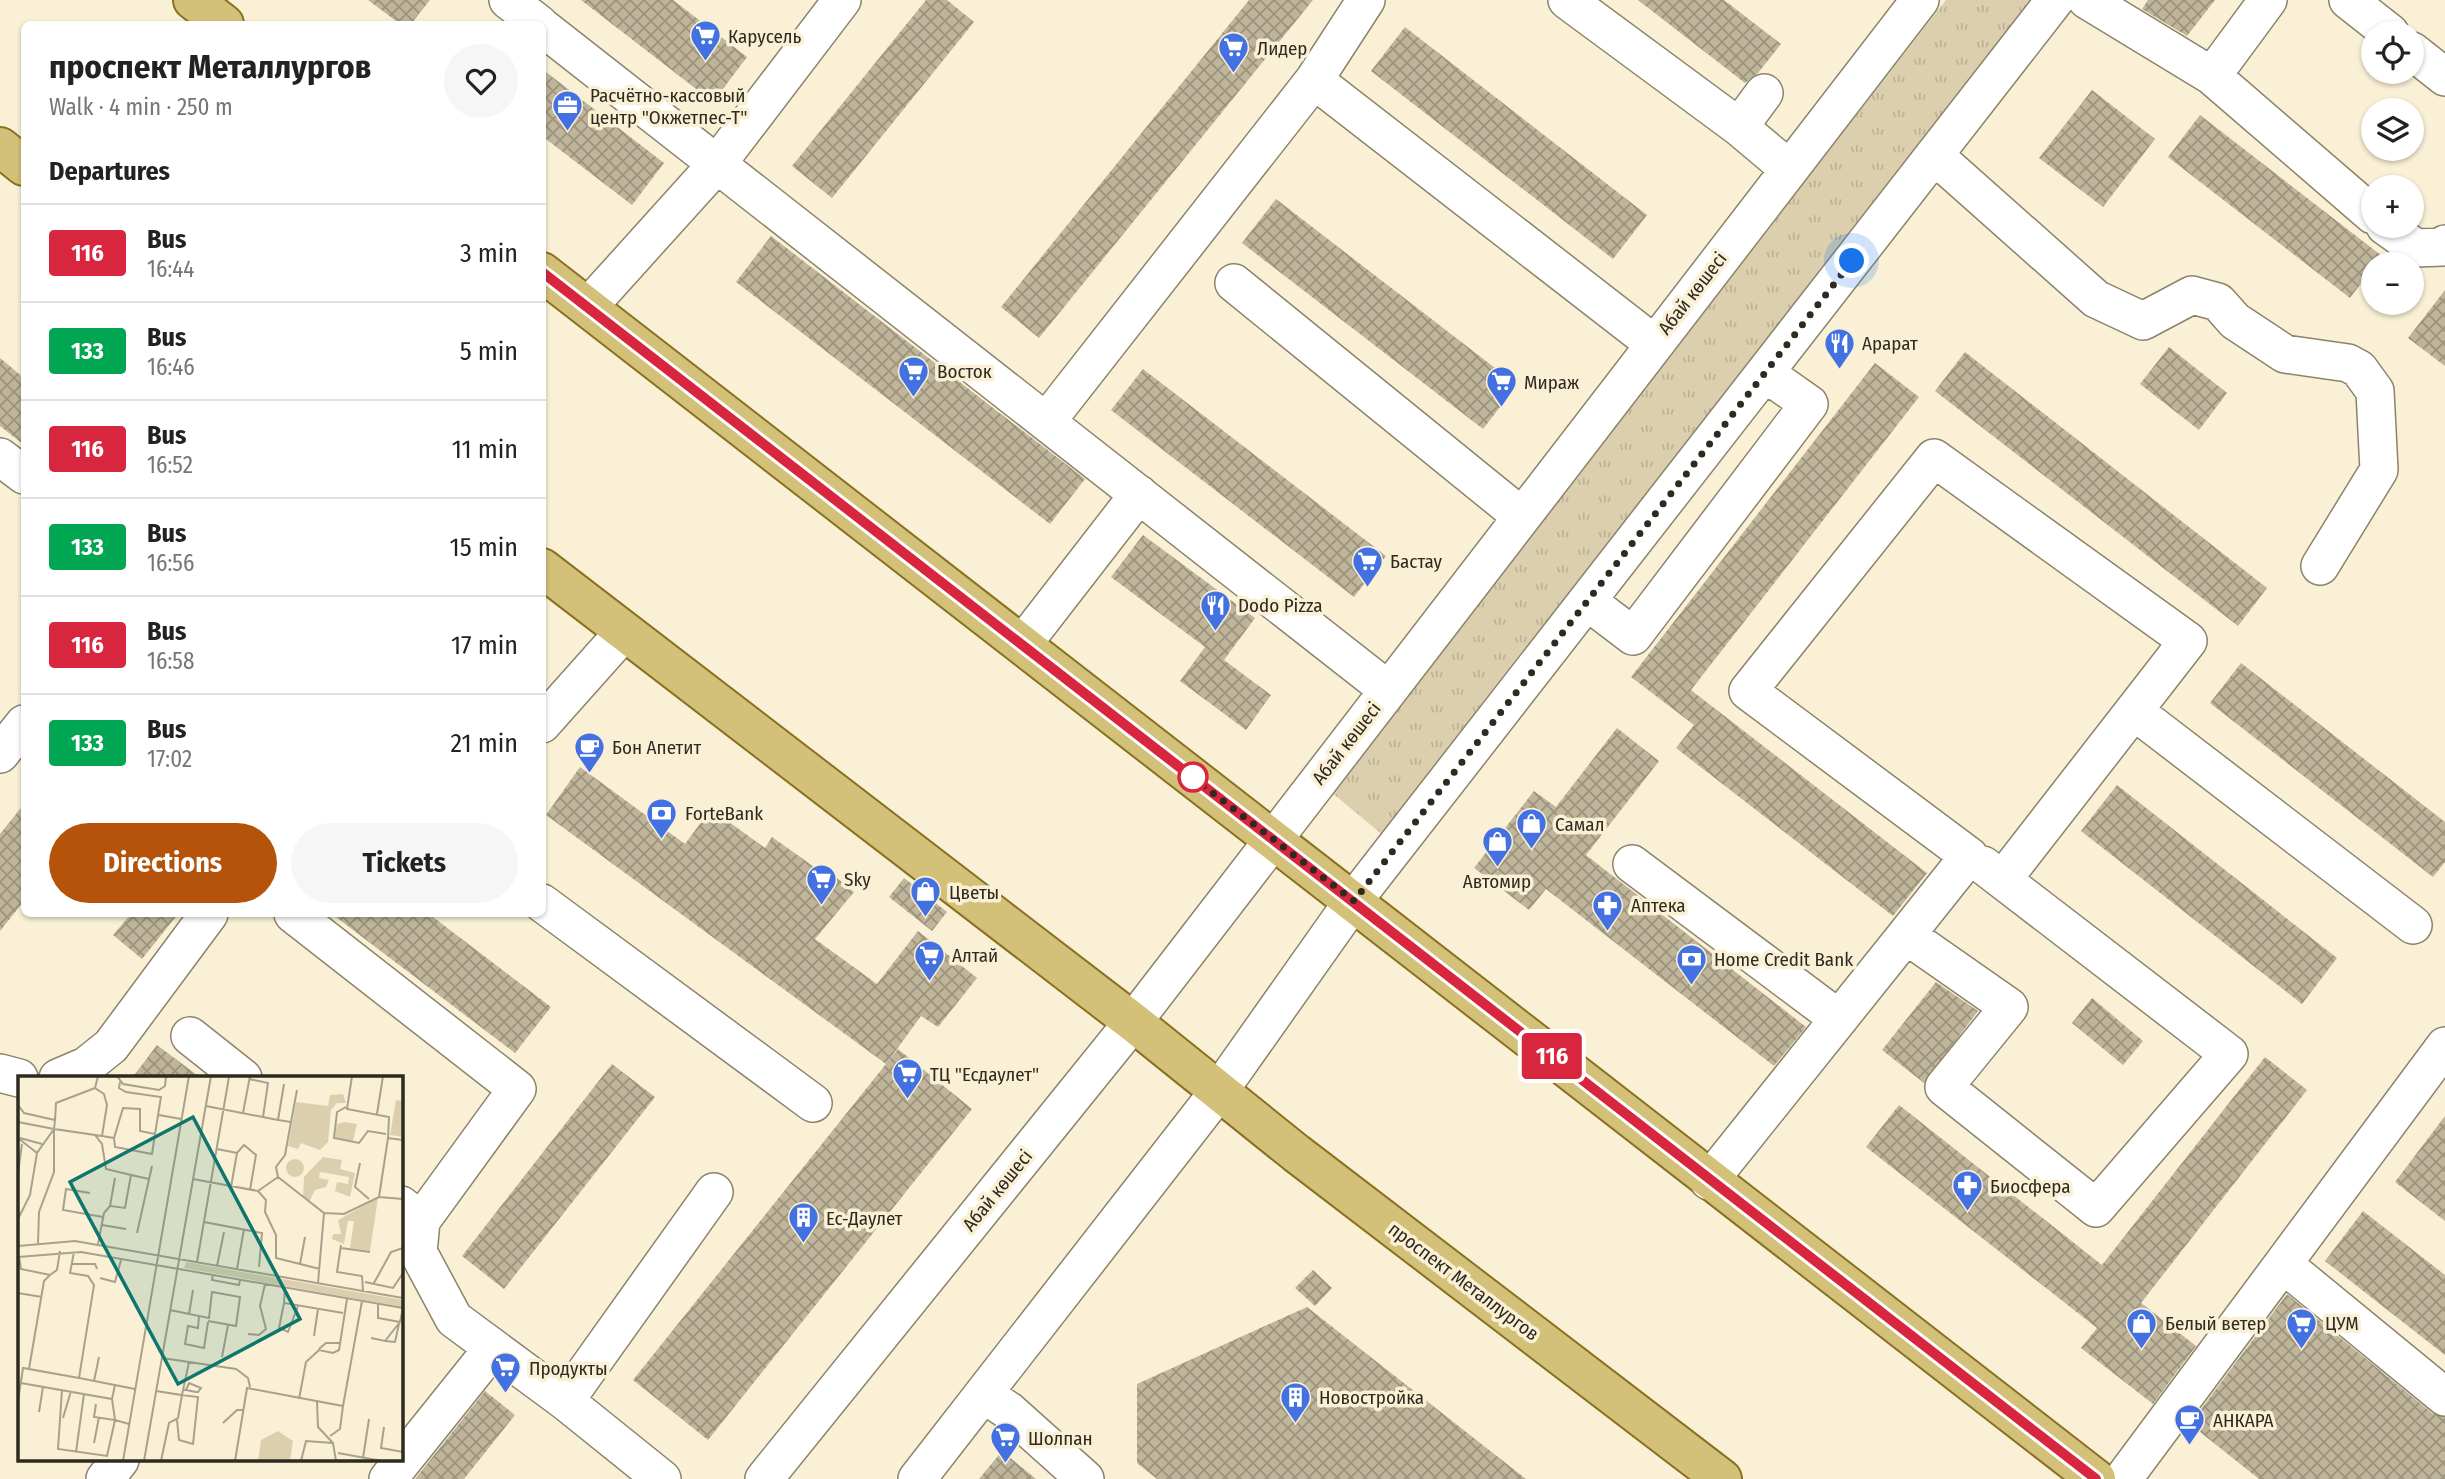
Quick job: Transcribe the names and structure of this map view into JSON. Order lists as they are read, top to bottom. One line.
{"streets":{"main road":["проспект Металлургов"],"street":["Абай көшесі"]},"crossings":[["Абай көшесі","проспект Металлургов"]],"places":{"supermarket":["Карусель","Лидер","Восток","Мираж","Бастау","Sky","Алтай","ТЦ \"Есдаулет\"","ЦУМ","Продукты","Шолпан"],"office":["Расчётно-кассовый центр \"Окжетпес-Т\""],"restaurant":["Арарат","Dodo Pizza"],"cafe":["Бон Апетит","АНКАРА"],"bank":["ForteBank","Home Credit Bank"],"shop":["Самал","Автомир","Цветы","Белый ветер"],"pharmacy":["Аптека","Биосфера"],"building":["Ес-Даулет","Новостройка"]},"lines":["bus line 116"],"page":{"on_map":"116","map_buttons":["+","−"],"heading":[["проспект Металлургов","Walk · 4 min · 250 m"],"Departures"],"list":[{"mark":"116","name":"Bus","note":"16:44","value":"3 min"},{"mark":"133","name":"Bus","note":"16:46","value":"5 min"},{"mark":"116","name":"Bus","note":"16:52","value":"11 min"},{"mark":"133","name":"Bus","note":"16:56","value":"15 min"},{"mark":"116","name":"Bus","note":"16:58","value":"17 min"},{"mark":"133","name":"Bus","note":"17:02","value":"21 min"}],"buttons":["Directions","Tickets"]}}
